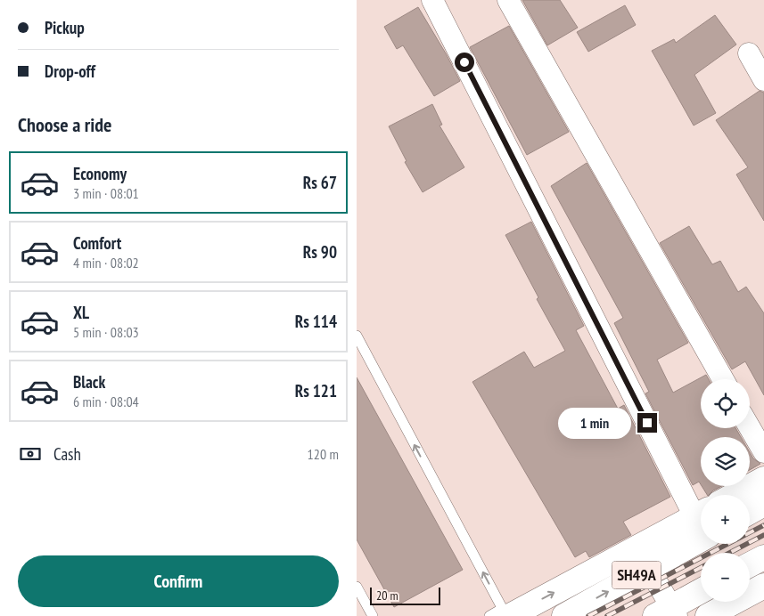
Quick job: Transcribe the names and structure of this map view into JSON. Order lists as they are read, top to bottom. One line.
{"streets":{"street":["SH49A"]},"scale_bar":"20 m","page":{"banner":["Pickup","Drop-off"],"heading":"Choose a ride","list":[{"name":"Economy","note":"3 min · 08:01","value":"Rs 67"},{"name":"Comfort","note":"4 min · 08:02","value":"Rs 90"},{"name":"XL","note":"5 min · 08:03","value":"Rs 114"},{"name":"Black","note":"6 min · 08:04","value":"Rs 121"}],"map_buttons":["+","−"],"bubble":"1 min","pay":["Cash","120 m"],"buttons":"Confirm","scale":"20 m"}}
